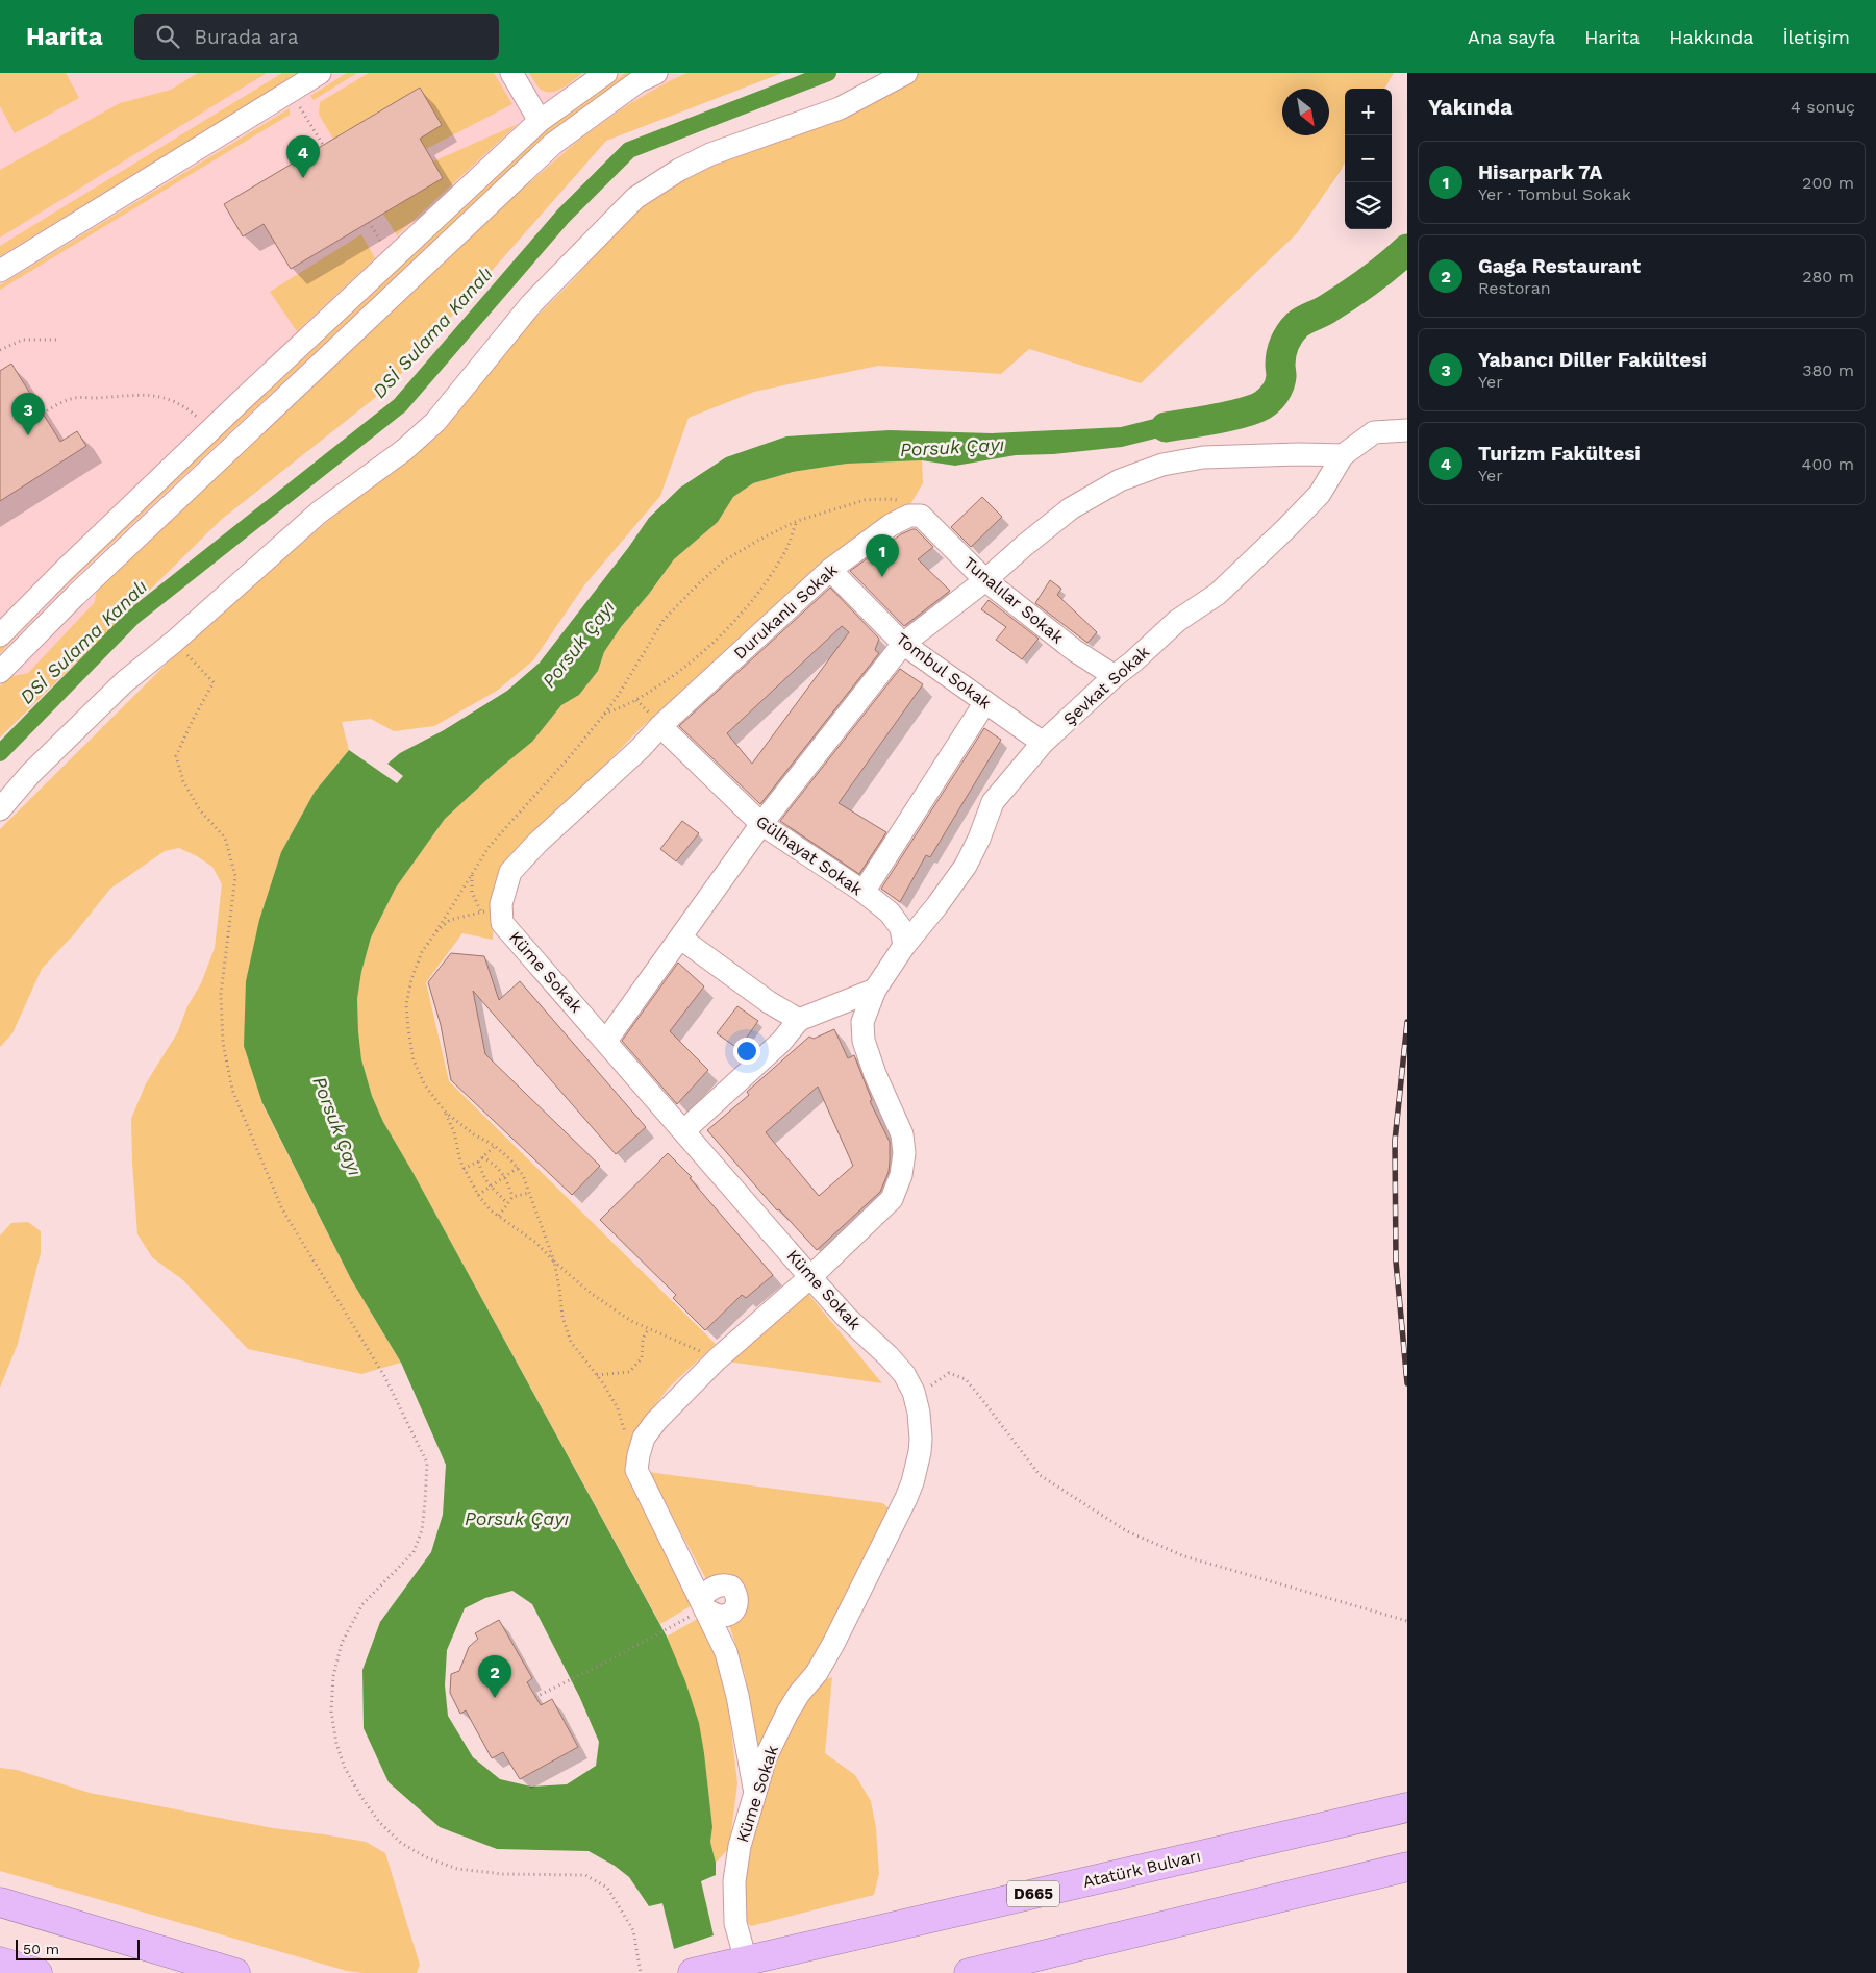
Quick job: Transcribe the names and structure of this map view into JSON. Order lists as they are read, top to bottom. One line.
{"streets":{"highway":["Atatürk Bulvarı","D665"],"street":["Tunalılar Sokak","Durukanlı Sokak","Tombul Sokak","Şevkat Sokak","Gülhayat Sokak","Küme Sokak"]},"crossings":[["Tunalılar Sokak","Durukanlı Sokak"],["Tunalılar Sokak","Şevkat Sokak"],["Durukanlı Sokak","Tombul Sokak"],["Durukanlı Sokak","Gülhayat Sokak"],["Durukanlı Sokak","Küme Sokak"],["Tombul Sokak","Şevkat Sokak"],["Şevkat Sokak","Gülhayat Sokak"],["Şevkat Sokak","Küme Sokak"],["Gülhayat Sokak","Küme Sokak"],["Küme Sokak","Atatürk Bulvarı"]],"water":["DSİ Sulama Kanalı","Porsuk Çayı"],"scale_bar":"50 m","north":"bottom right","page":{"header":"Harita","search":"Burada ara","nav":["Ana sayfa","Harita","Hakkında","İletişim"],"heading":["Yakında","4 sonuç"],"map_buttons":["+","−"],"pins":["4","3","1","2"],"list":[{"mark":"1","name":"Hisarpark 7A","note":"Yer · Tombul Sokak","value":"200 m"},{"mark":"2","name":"Gaga Restaurant","note":"Restoran","value":"280 m"},{"mark":"3","name":"Yabancı Diller Fakültesi","note":"Yer","value":"380 m"},{"mark":"4","name":"Turizm Fakültesi","note":"Yer","value":"400 m"}],"scale":"50 m"}}
